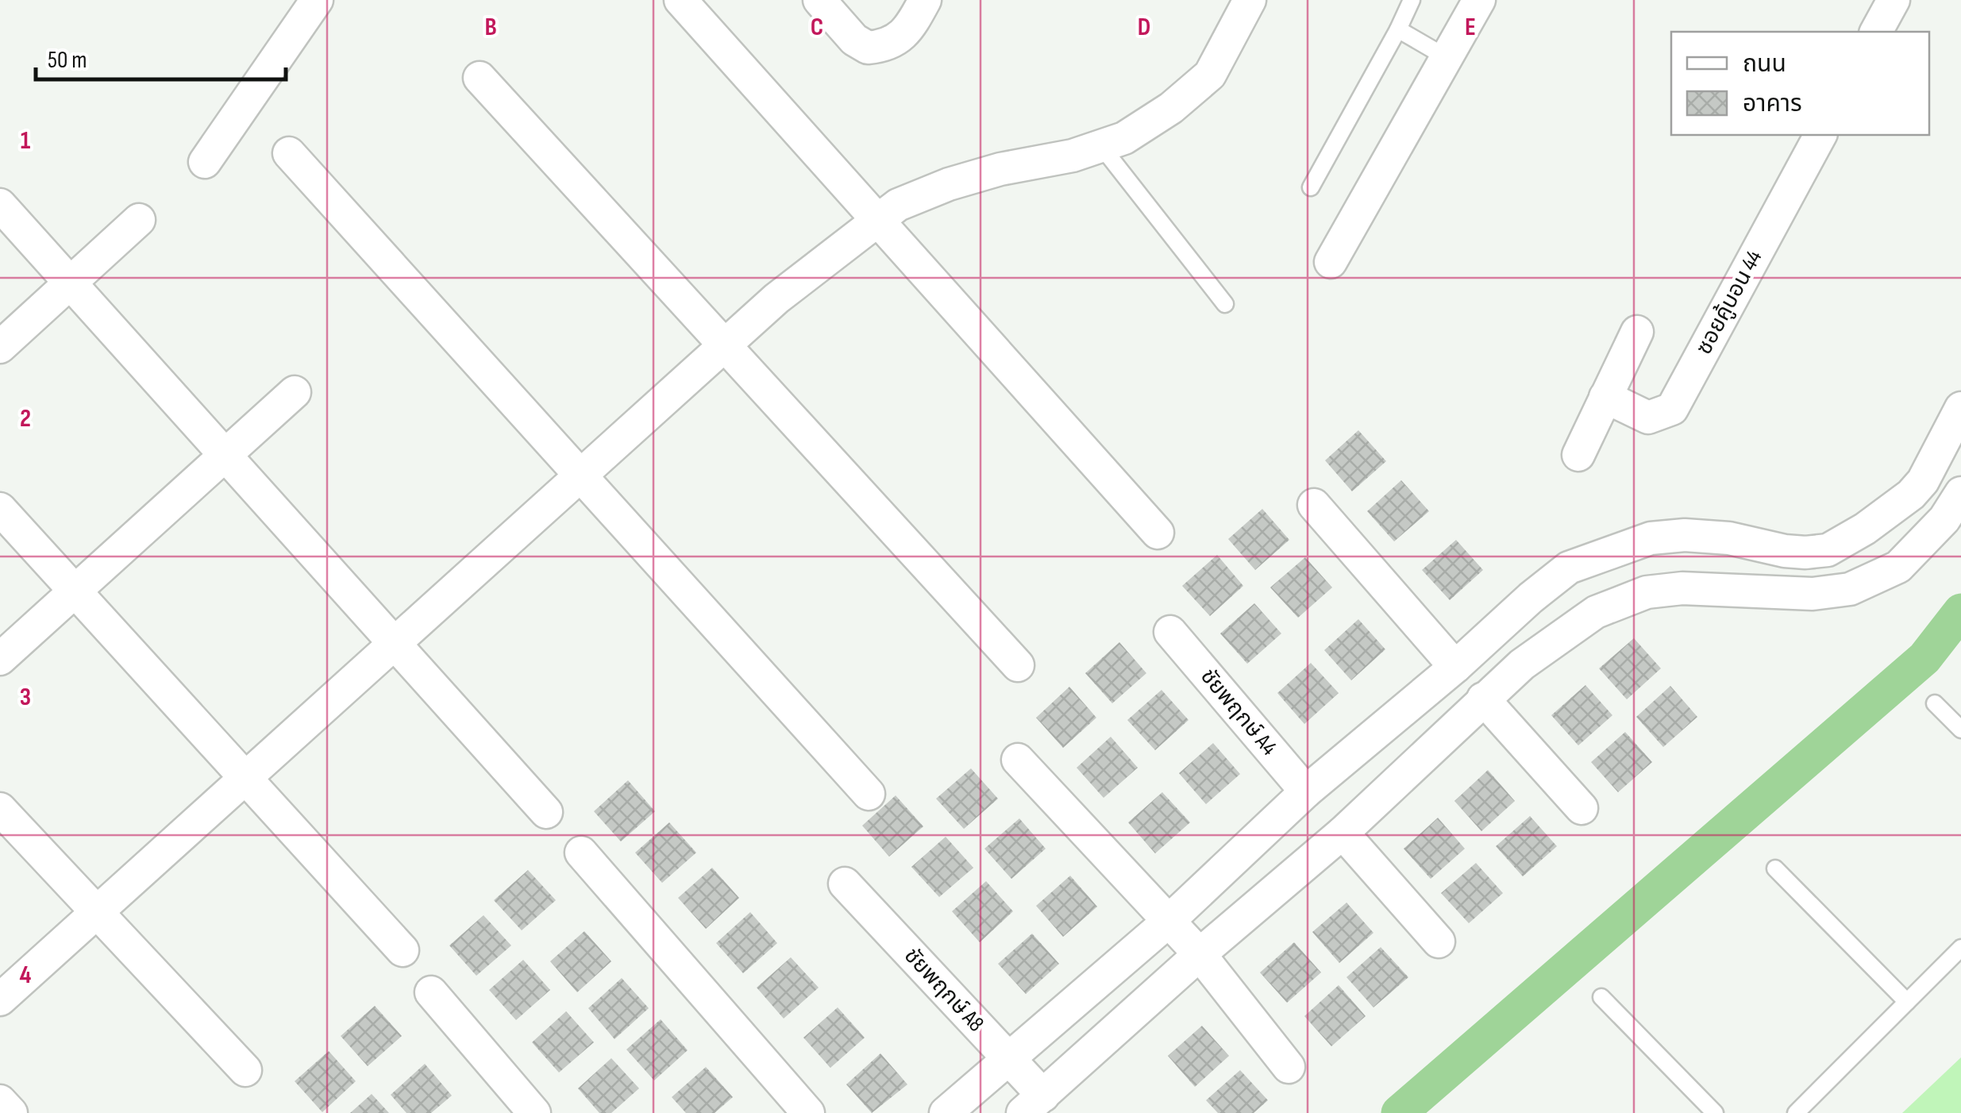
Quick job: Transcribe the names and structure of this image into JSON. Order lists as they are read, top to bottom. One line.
{"streets":{"street":["ซอยคู้บอน 44","ชัยพฤกษ์ A4","ชัยพฤกษ์ A8"]},"legend":["ถนน","อาคาร"],"scale_bar":"50 m","grid":{"columns":["B","C","D","E"],"rows":["1","2","3","4"]}}
